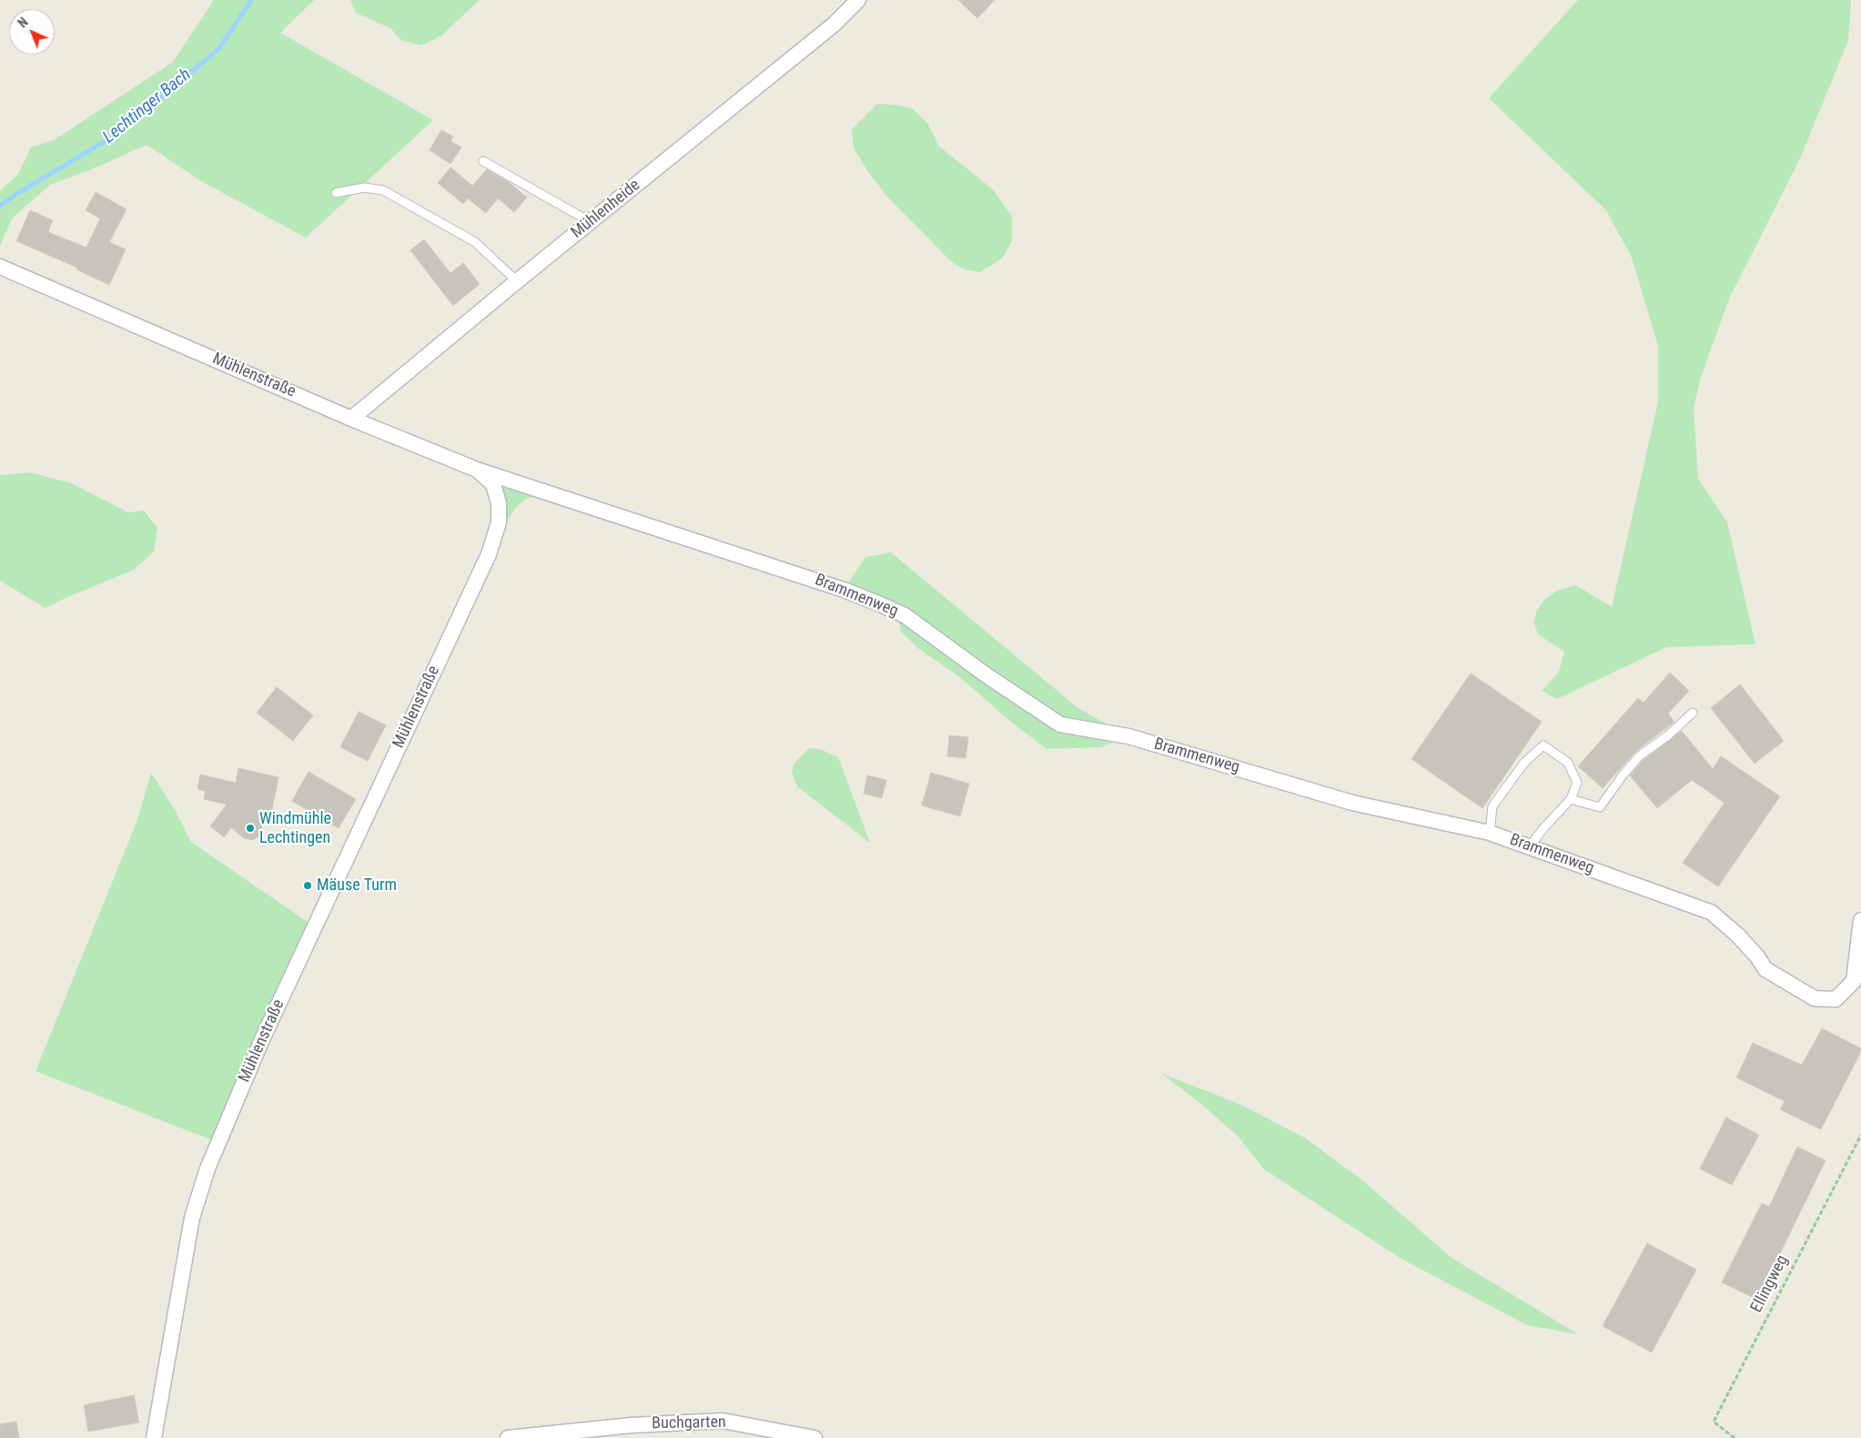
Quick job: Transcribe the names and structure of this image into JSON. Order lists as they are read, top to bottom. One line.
{"streets":{"street":["Mühlenheide","Mühlenstraße","Brammenweg","Buchgarten"],"path":["Ellingweg"]},"crossings":[["Mühlenheide","Mühlenstraße"],["Mühlenstraße","Brammenweg"]],"water":["Lechtinger Bach"],"places":["Windmühle Lechtingen","Mäuse Turm"],"north":"top left"}
